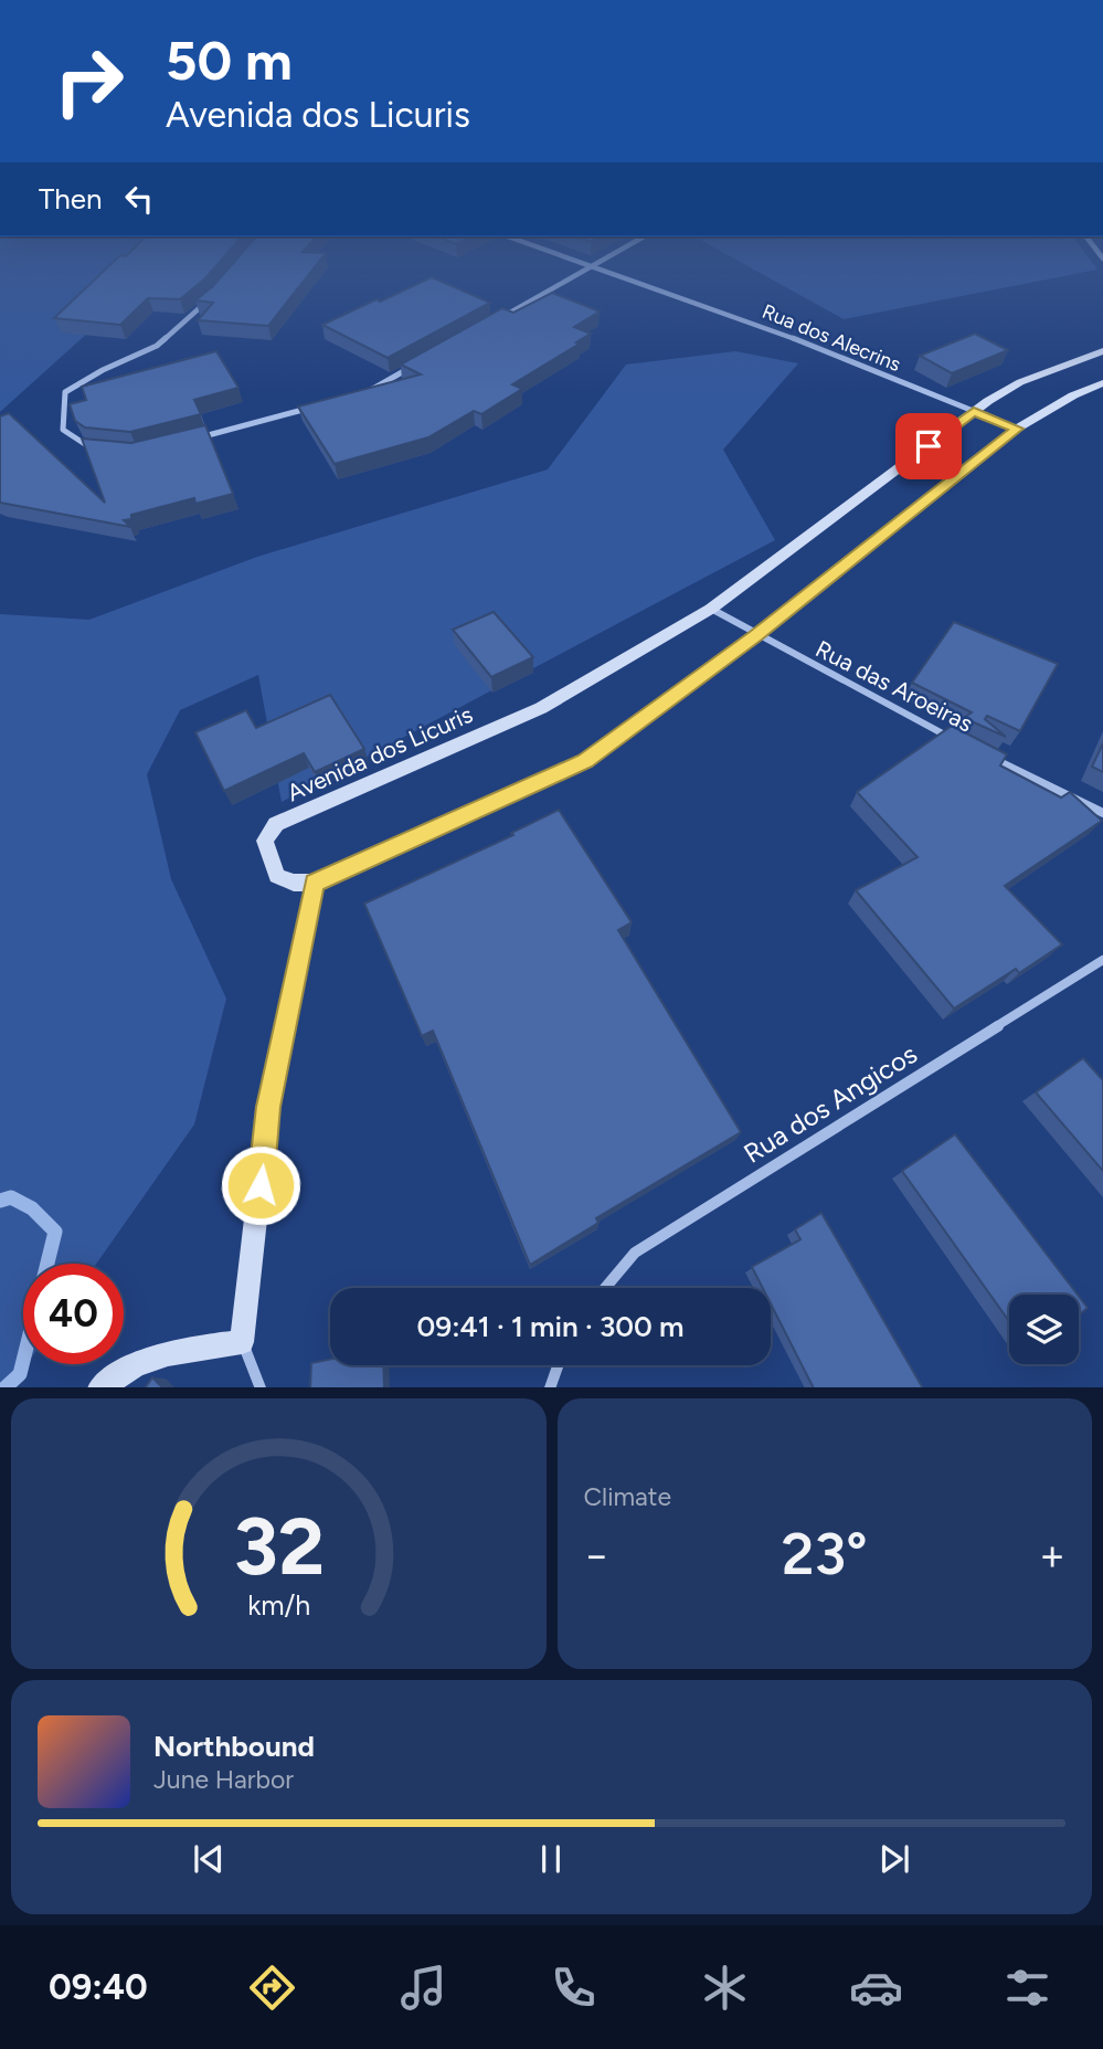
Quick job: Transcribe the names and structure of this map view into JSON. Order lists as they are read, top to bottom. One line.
{"streets":{"street":["Rua dos Alecrins","Rua das Aroeiras","Avenida dos Licuris","Rua dos Angicos"]},"crossings":[["Rua dos Alecrins","Avenida dos Licuris"],["Rua das Aroeiras","Avenida dos Licuris"]],"page":{"turn":["50 m","Avenida dos Licuris"],"then":"Then","limit":"40","trip":"09:41 · 1 min · 300 m","tile":"Climate","heat":["−","23°","+"],"song":["Northbound","June Harbor"],"tabs":"09:40","gauge":["32","km/h"]}}
